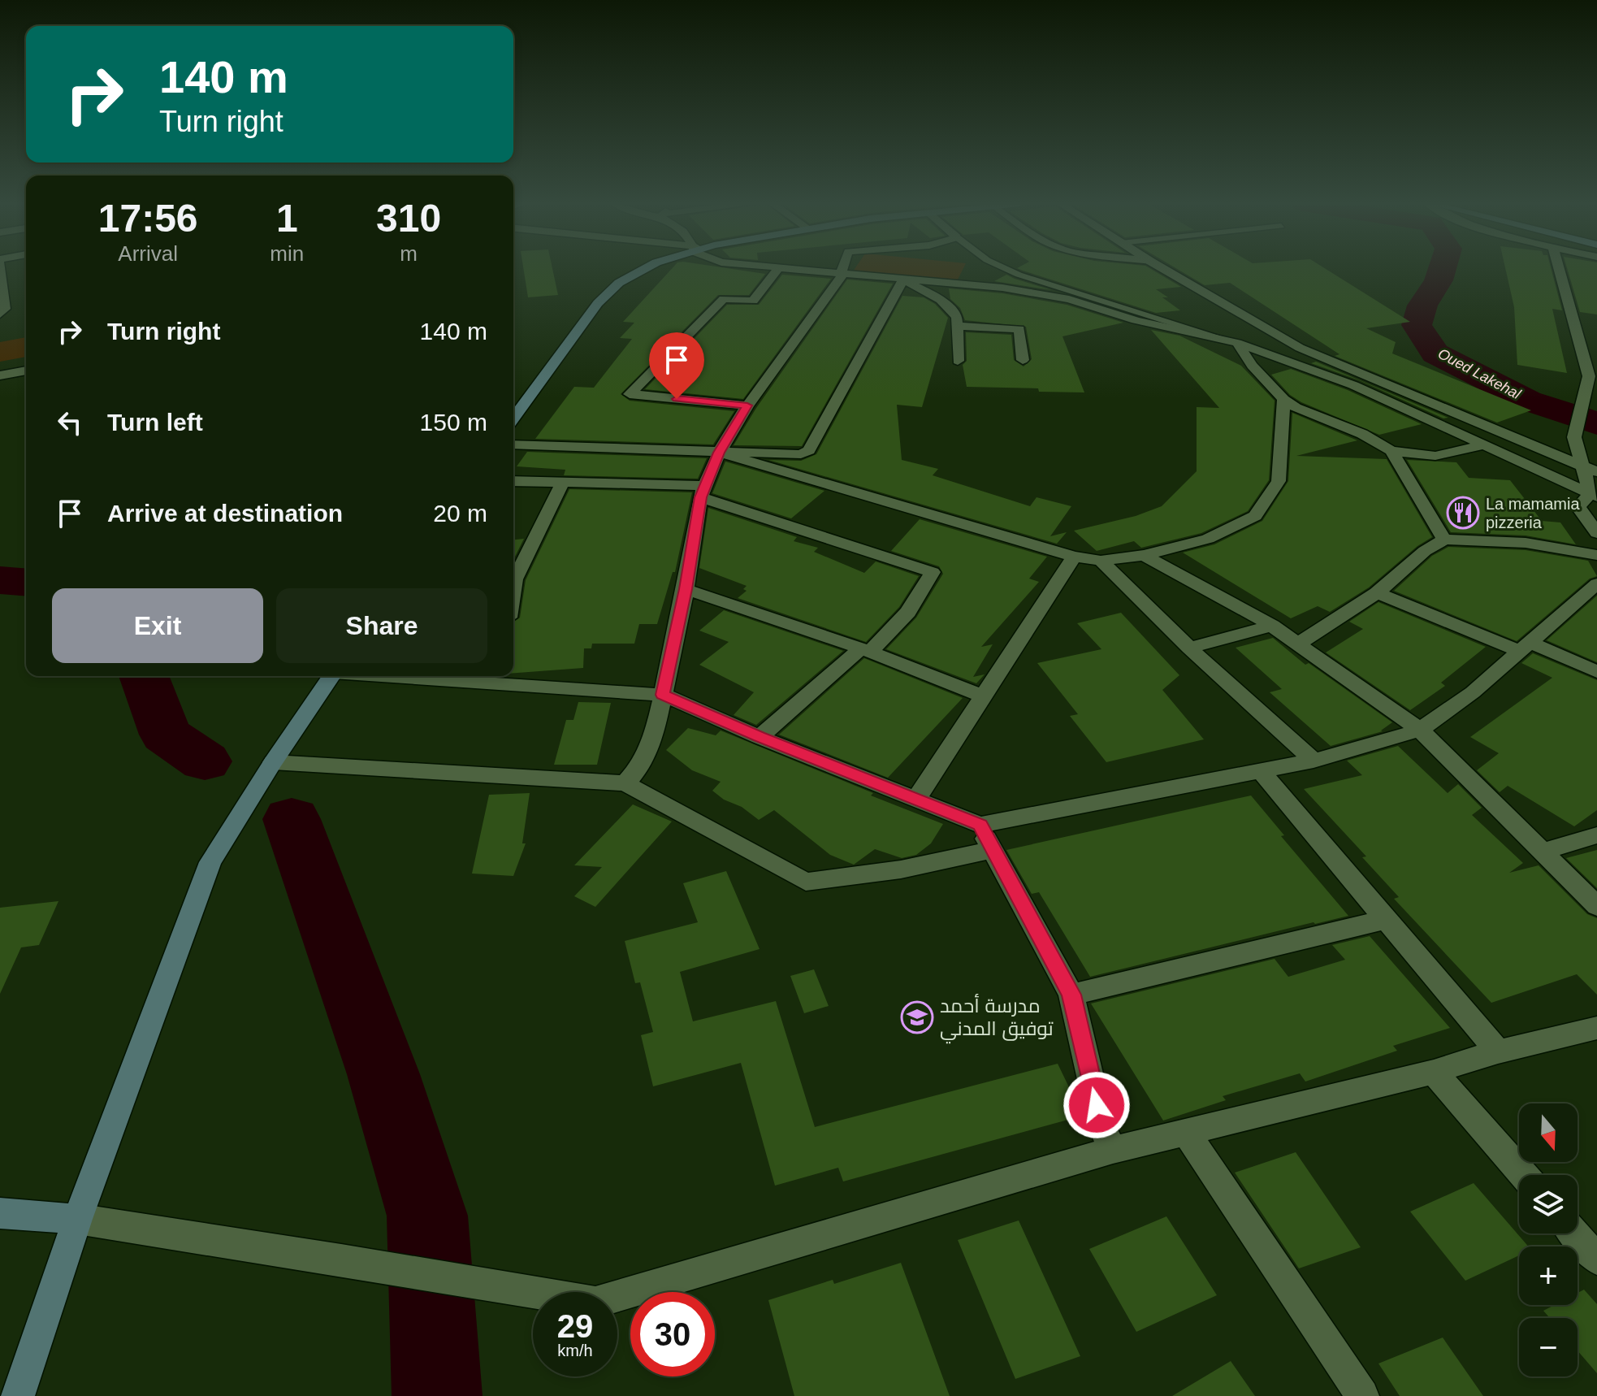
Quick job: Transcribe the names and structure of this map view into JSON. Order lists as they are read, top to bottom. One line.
{"water":["Oued Lakehal"],"places":{"restaurant":["La mamamia pizzeria"],"school or university":["مدرسة أحمد توفيق المدني"]},"north":"bottom","page":{"turn":["140 m","Turn right"],"eta":["17:56","Arrival","1","min","310","m"],"list":[{"name":"Turn right","value":"140 m"},{"name":"Turn left","value":"150 m"},{"name":"Arrive at destination","value":"20 m"}],"buttons":["Exit","Share"],"map_buttons":["+","−"],"speed":"29 km/h","limit":"30"}}
